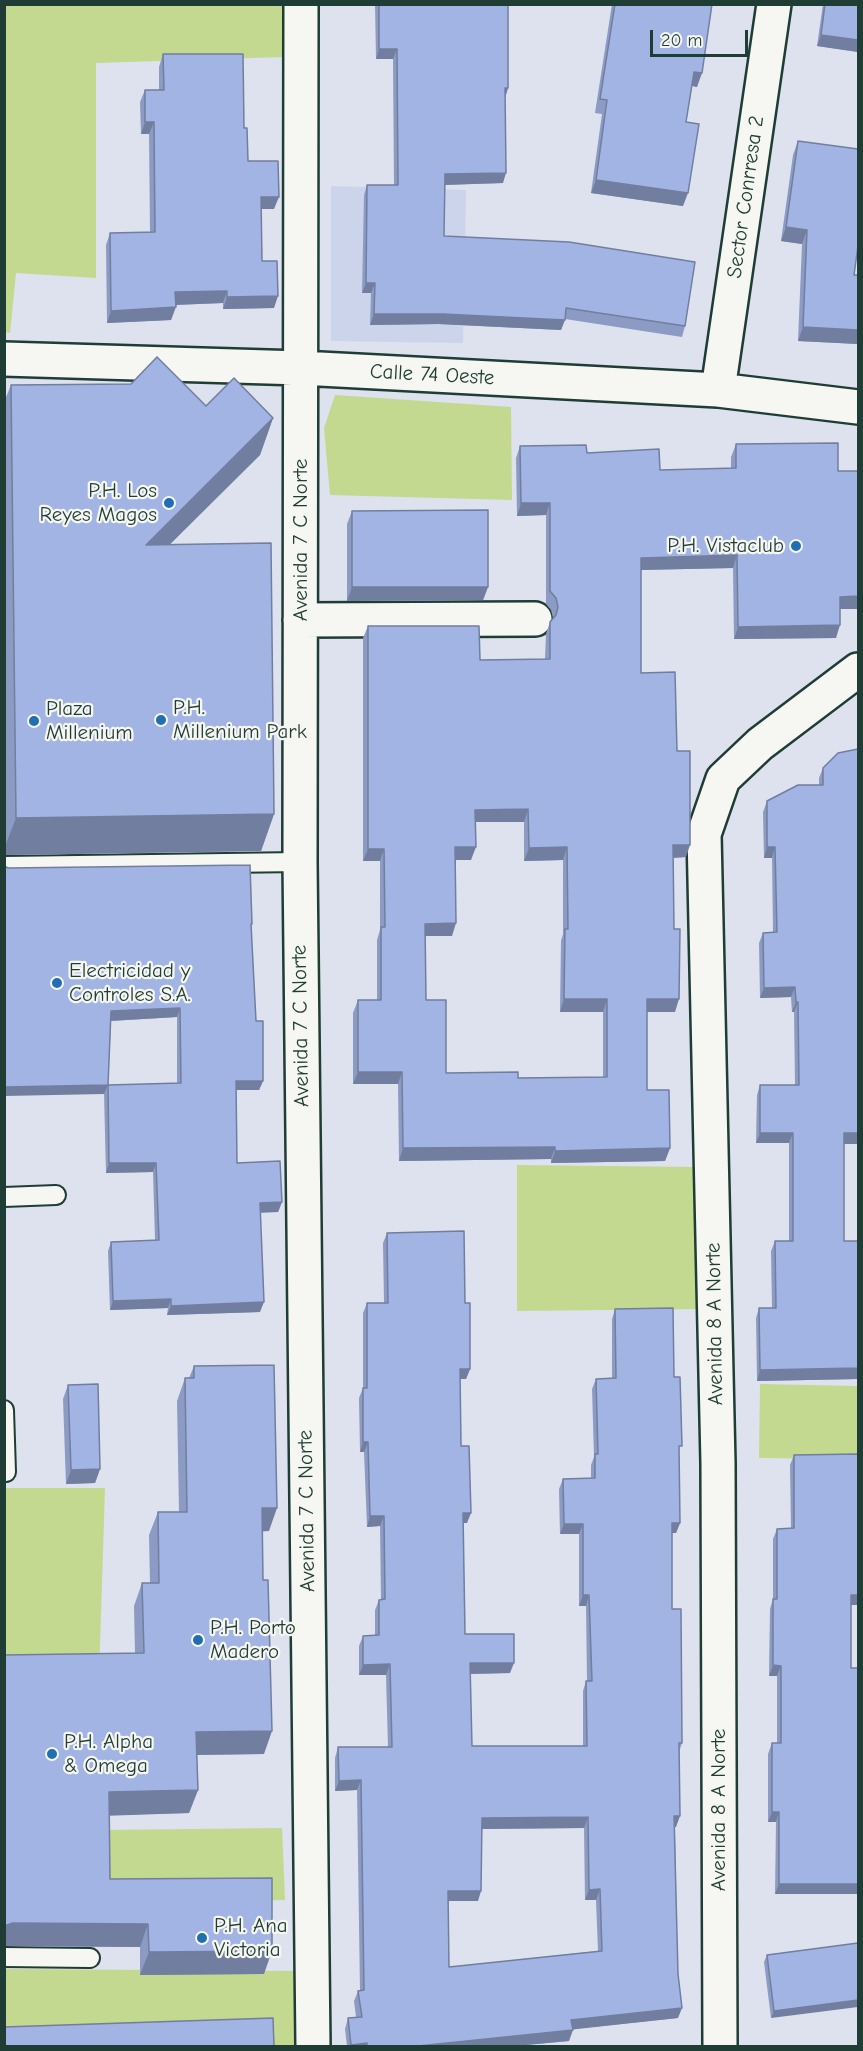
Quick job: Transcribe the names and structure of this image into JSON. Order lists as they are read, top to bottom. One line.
{"streets":{"street":["Sector Conrresa 2","Calle 74 Oeste","Avenida 7 C Norte","Avenida 8 A Norte"]},"crossings":[["Sector Conrresa 2","Calle 74 Oeste"],["Calle 74 Oeste","Avenida 7 C Norte"]],"places":["P.H. Los Reyes Magos","P.H. Vistaclub","P.H. Millenium Park","Plaza Millenium","Electricidad y Controles S.A.","P.H. Porto Madero","P.H. Alpha & Omega","P.H. Ana Victoria"],"scale_bar":"20 m"}
